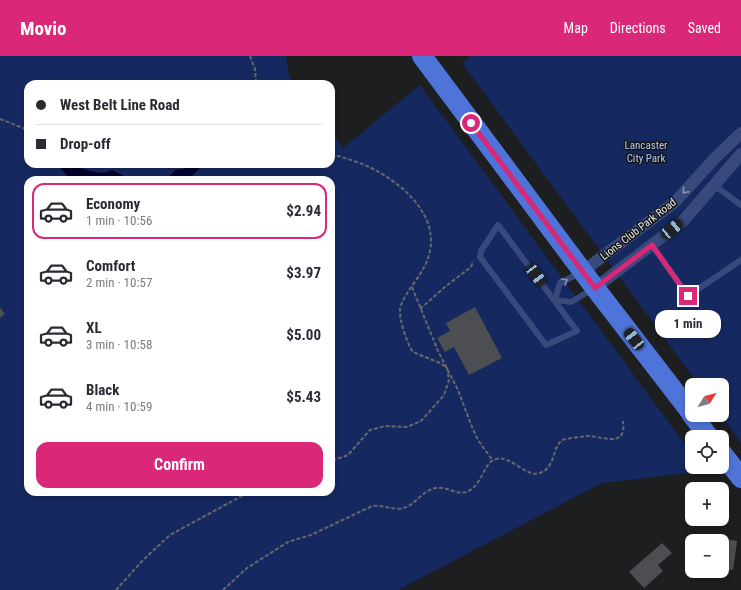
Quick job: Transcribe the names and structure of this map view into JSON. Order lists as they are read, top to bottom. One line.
{"streets":{"street":["Lions Club Park Road"]},"parks":["Lancaster City Park"],"north":"top right","page":{"header":"Movio","nav":["Map","Directions","Saved"],"banner":["West Belt Line Road","Drop-off"],"list":[{"name":"Economy","note":"1 min · 10:56","value":"$2.94"},{"name":"Comfort","note":"2 min · 10:57","value":"$3.97"},{"name":"XL","note":"3 min · 10:58","value":"$5.00"},{"name":"Black","note":"4 min · 10:59","value":"$5.43"}],"bubble":"1 min","map_buttons":["+","−"],"buttons":"Confirm"}}
